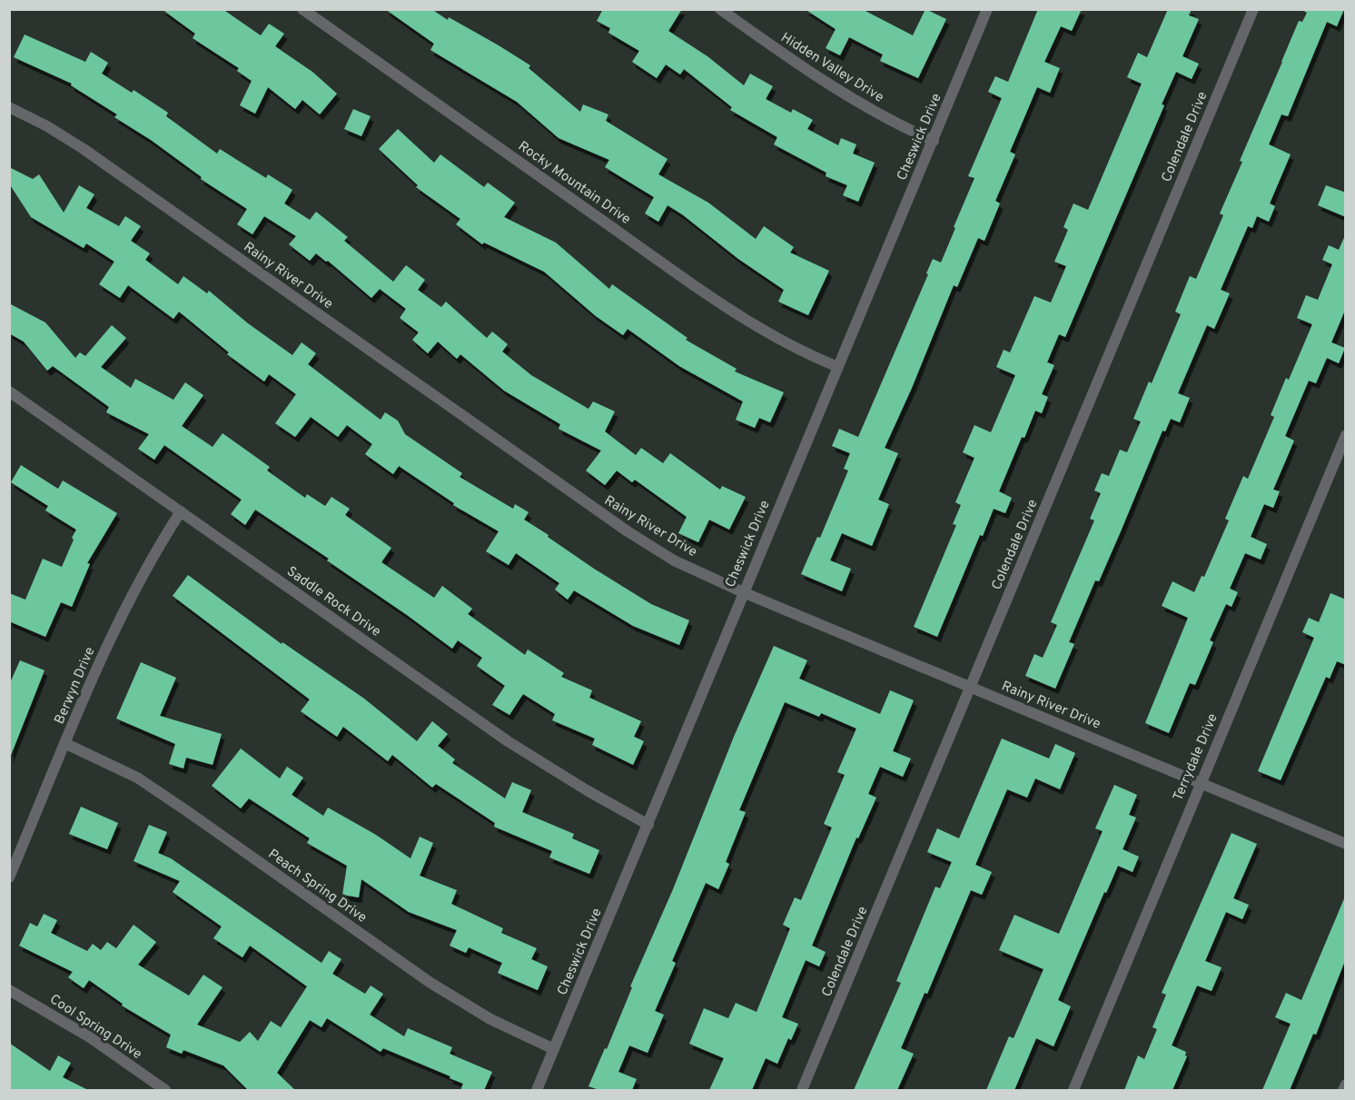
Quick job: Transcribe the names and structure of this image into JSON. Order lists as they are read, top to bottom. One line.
{"streets":{"street":["Hidden Valley Drive","Cheswick Drive","Colendale Drive","Rocky Mountain Drive","Rainy River Drive","Saddle Rock Drive","Berwyn Drive","Terrydale Drive","Peach Spring Drive","Cool Spring Drive"]},"crossings":[["Hidden Valley Drive","Cheswick Drive"],["Cheswick Drive","Rocky Mountain Drive"],["Cheswick Drive","Rainy River Drive"],["Cheswick Drive","Saddle Rock Drive"],["Cheswick Drive","Peach Spring Drive"],["Colendale Drive","Rainy River Drive"],["Rainy River Drive","Terrydale Drive"],["Saddle Rock Drive","Berwyn Drive"],["Berwyn Drive","Peach Spring Drive"]]}
